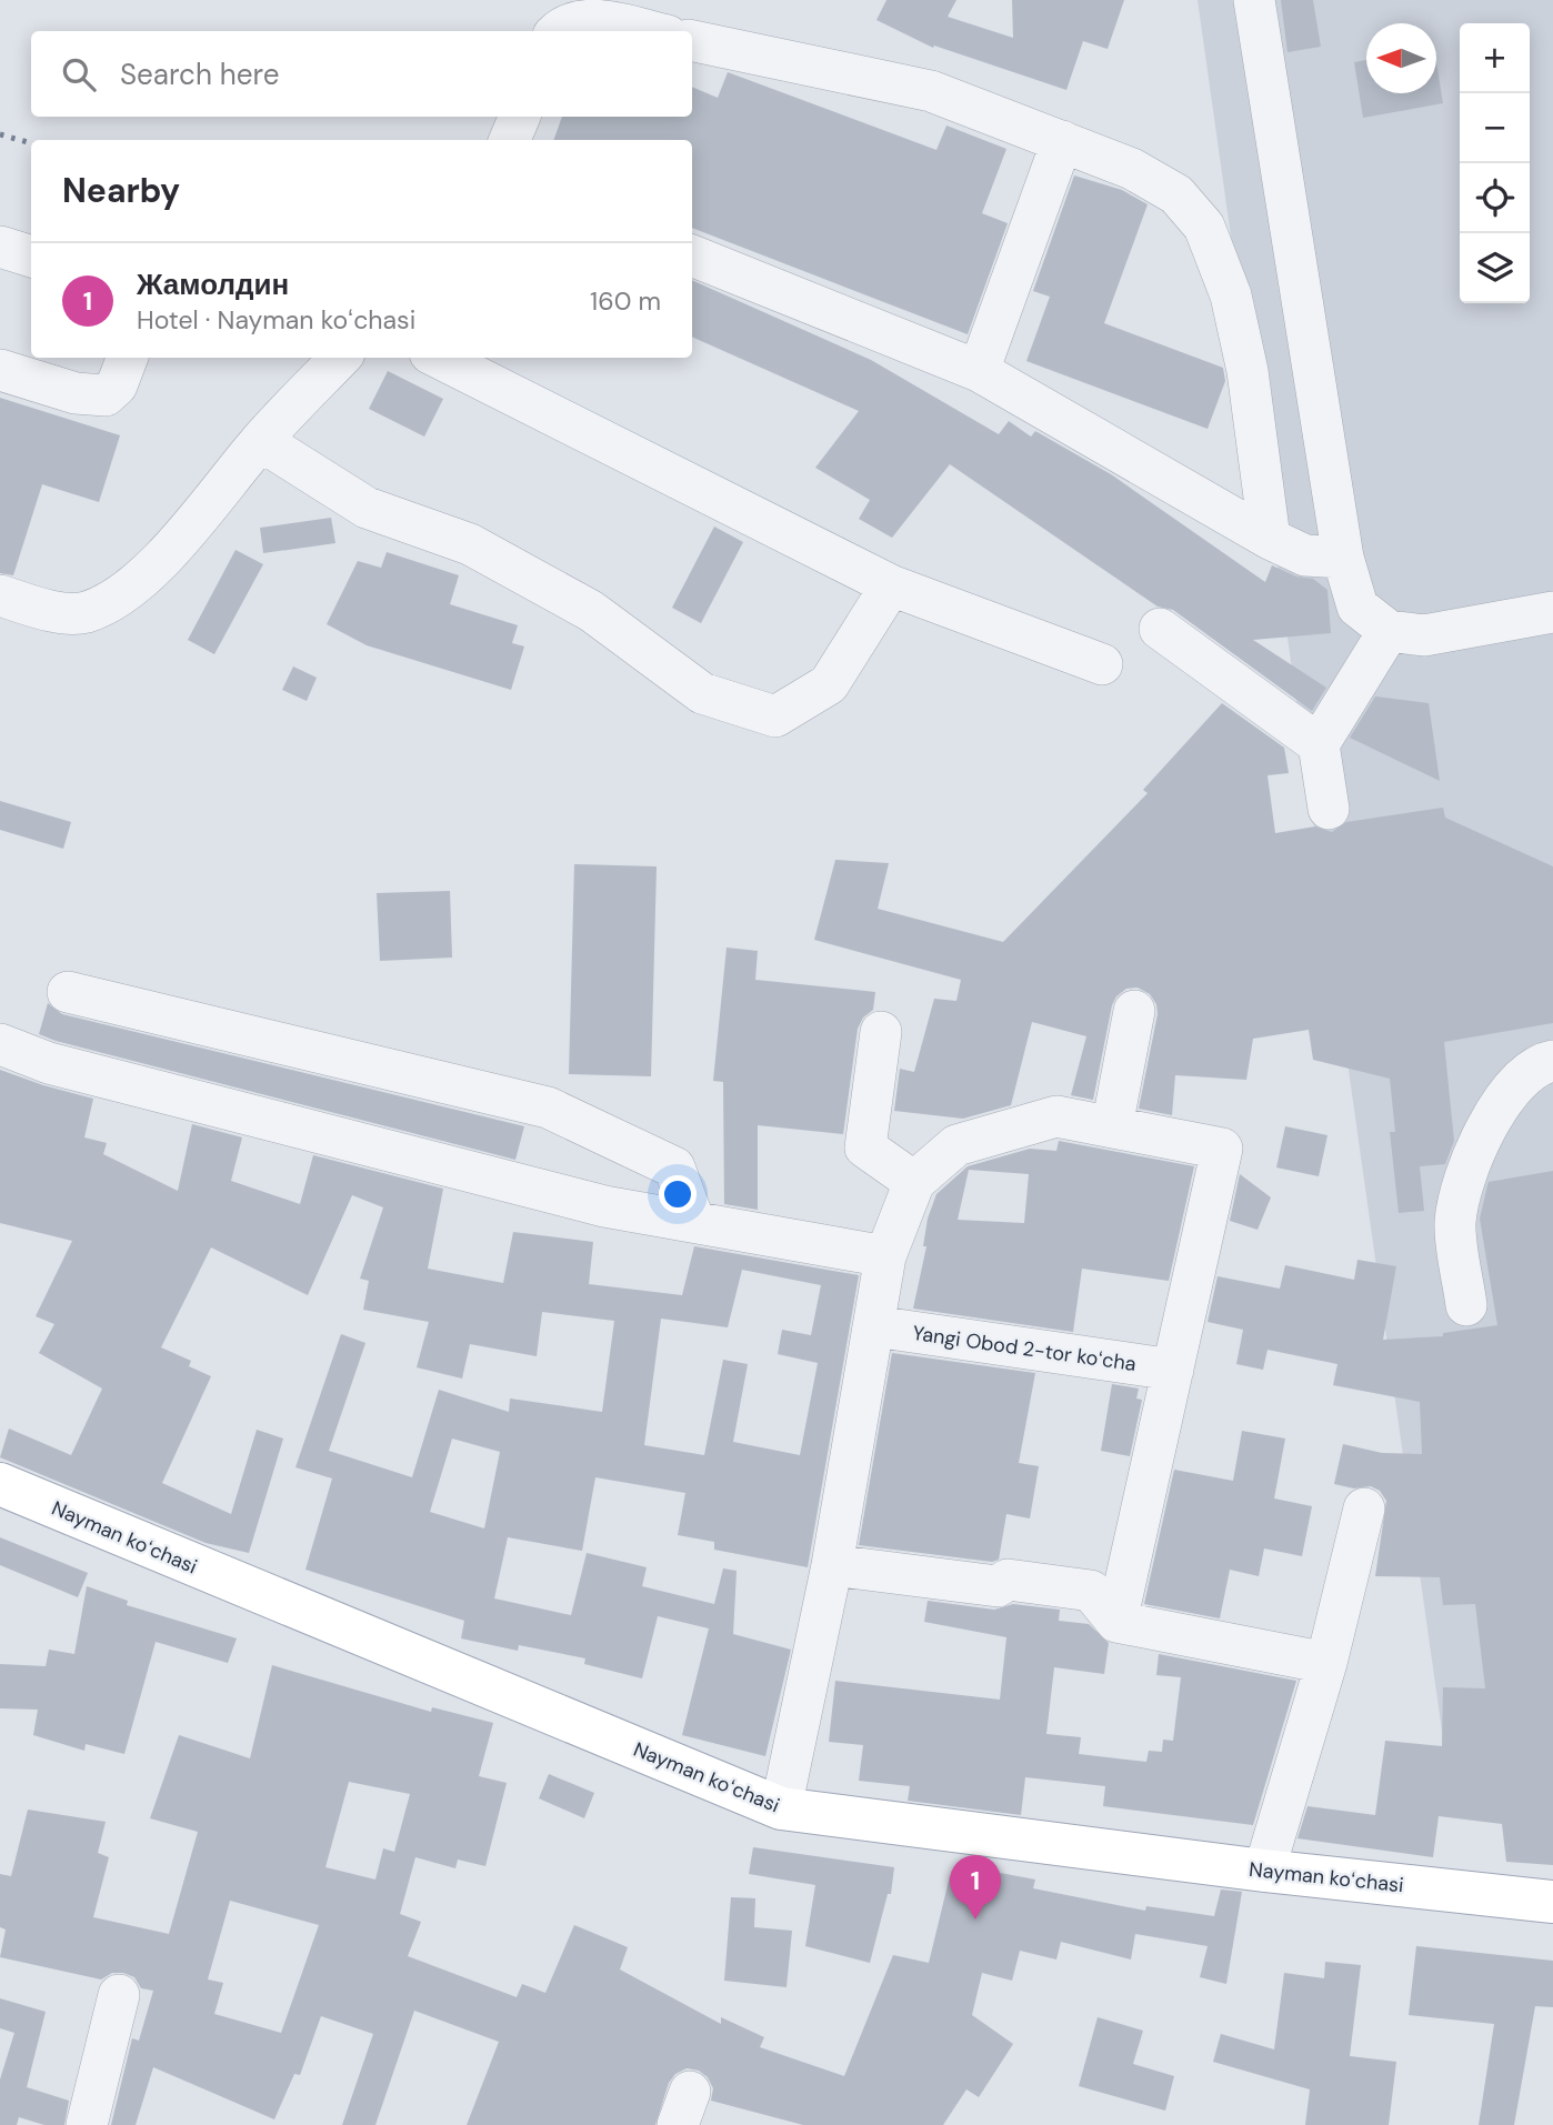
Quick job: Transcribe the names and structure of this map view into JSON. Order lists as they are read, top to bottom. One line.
{"streets":{"main road":["Nayman koʻchasi"],"street":["Yangi Obod 2-tor koʻcha"]},"north":"left","page":{"map_buttons":["+","−"],"search":"Search here","heading":"Nearby","list":[{"mark":"1","name":"Жамолдин","note":"Hotel · Nayman koʻchasi","value":"160 m"}],"pins":"1"}}
